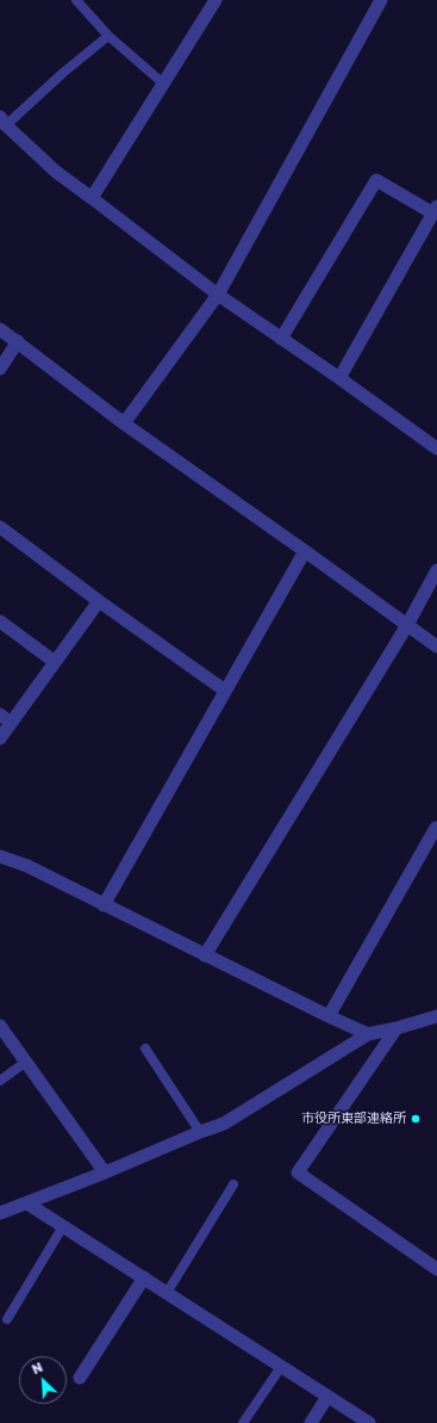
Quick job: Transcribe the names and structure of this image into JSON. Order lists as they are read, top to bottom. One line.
{"places":["市役所東部連絡所"],"north":"top left"}
